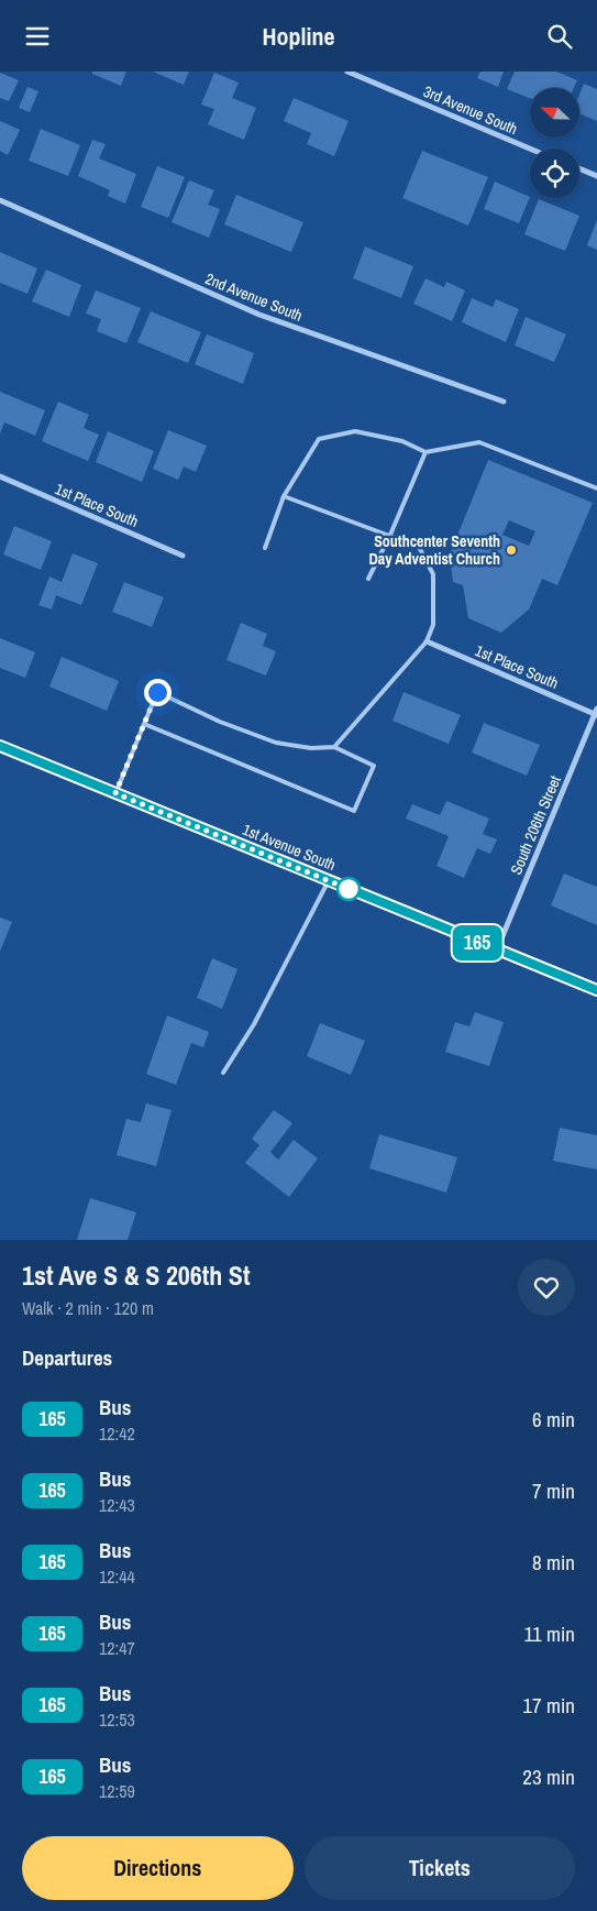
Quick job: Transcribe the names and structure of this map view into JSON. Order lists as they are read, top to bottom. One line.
{"streets":{"main road":["1st Avenue South"],"street":["3rd Avenue South","2nd Avenue South","1st Place South","South 206th Street"]},"crossings":[["1st Place South","South 206th Street"],["South 206th Street","1st Avenue South"]],"places":["Southcenter Seventh Day Adventist Church"],"lines":["bus line 165"],"north":"left","page":{"header":"Hopline","on_map":"165","heading":[["1st Ave S & S 206th St","Walk · 2 min · 120 m"],"Departures"],"list":[{"mark":"165","name":"Bus","note":"12:42","value":"6 min"},{"mark":"165","name":"Bus","note":"12:43","value":"7 min"},{"mark":"165","name":"Bus","note":"12:44","value":"8 min"},{"mark":"165","name":"Bus","note":"12:47","value":"11 min"},{"mark":"165","name":"Bus","note":"12:53","value":"17 min"},{"mark":"165","name":"Bus","note":"12:59","value":"23 min"}],"buttons":["Directions","Tickets"]}}
